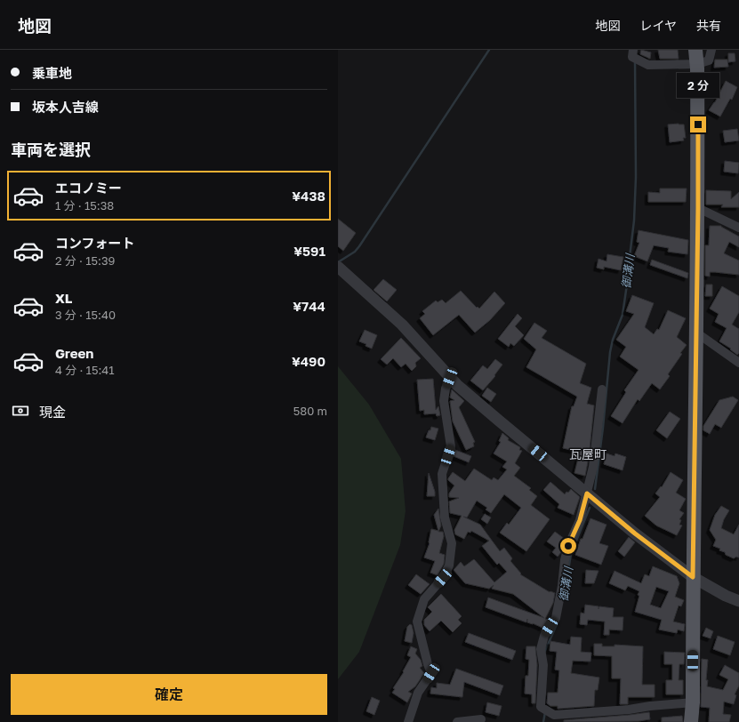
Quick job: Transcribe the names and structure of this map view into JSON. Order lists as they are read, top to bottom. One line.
{"districts":["瓦屋町"],"water":["御溝川"],"page":{"header":"地図","nav":["地図","レイヤ","共有"],"banner":["乗車地","坂本人吉線"],"bubble":"2 分","heading":"車両を選択","list":[{"name":"エコノミー","note":"1 分 · 15:38","value":"¥438"},{"name":"コンフォート","note":"2 分 · 15:39","value":"¥591"},{"name":"XL","note":"3 分 · 15:40","value":"¥744"},{"name":"Green","note":"4 分 · 15:41","value":"¥490"}],"pay":["現金","580 m"],"buttons":"確定"}}
